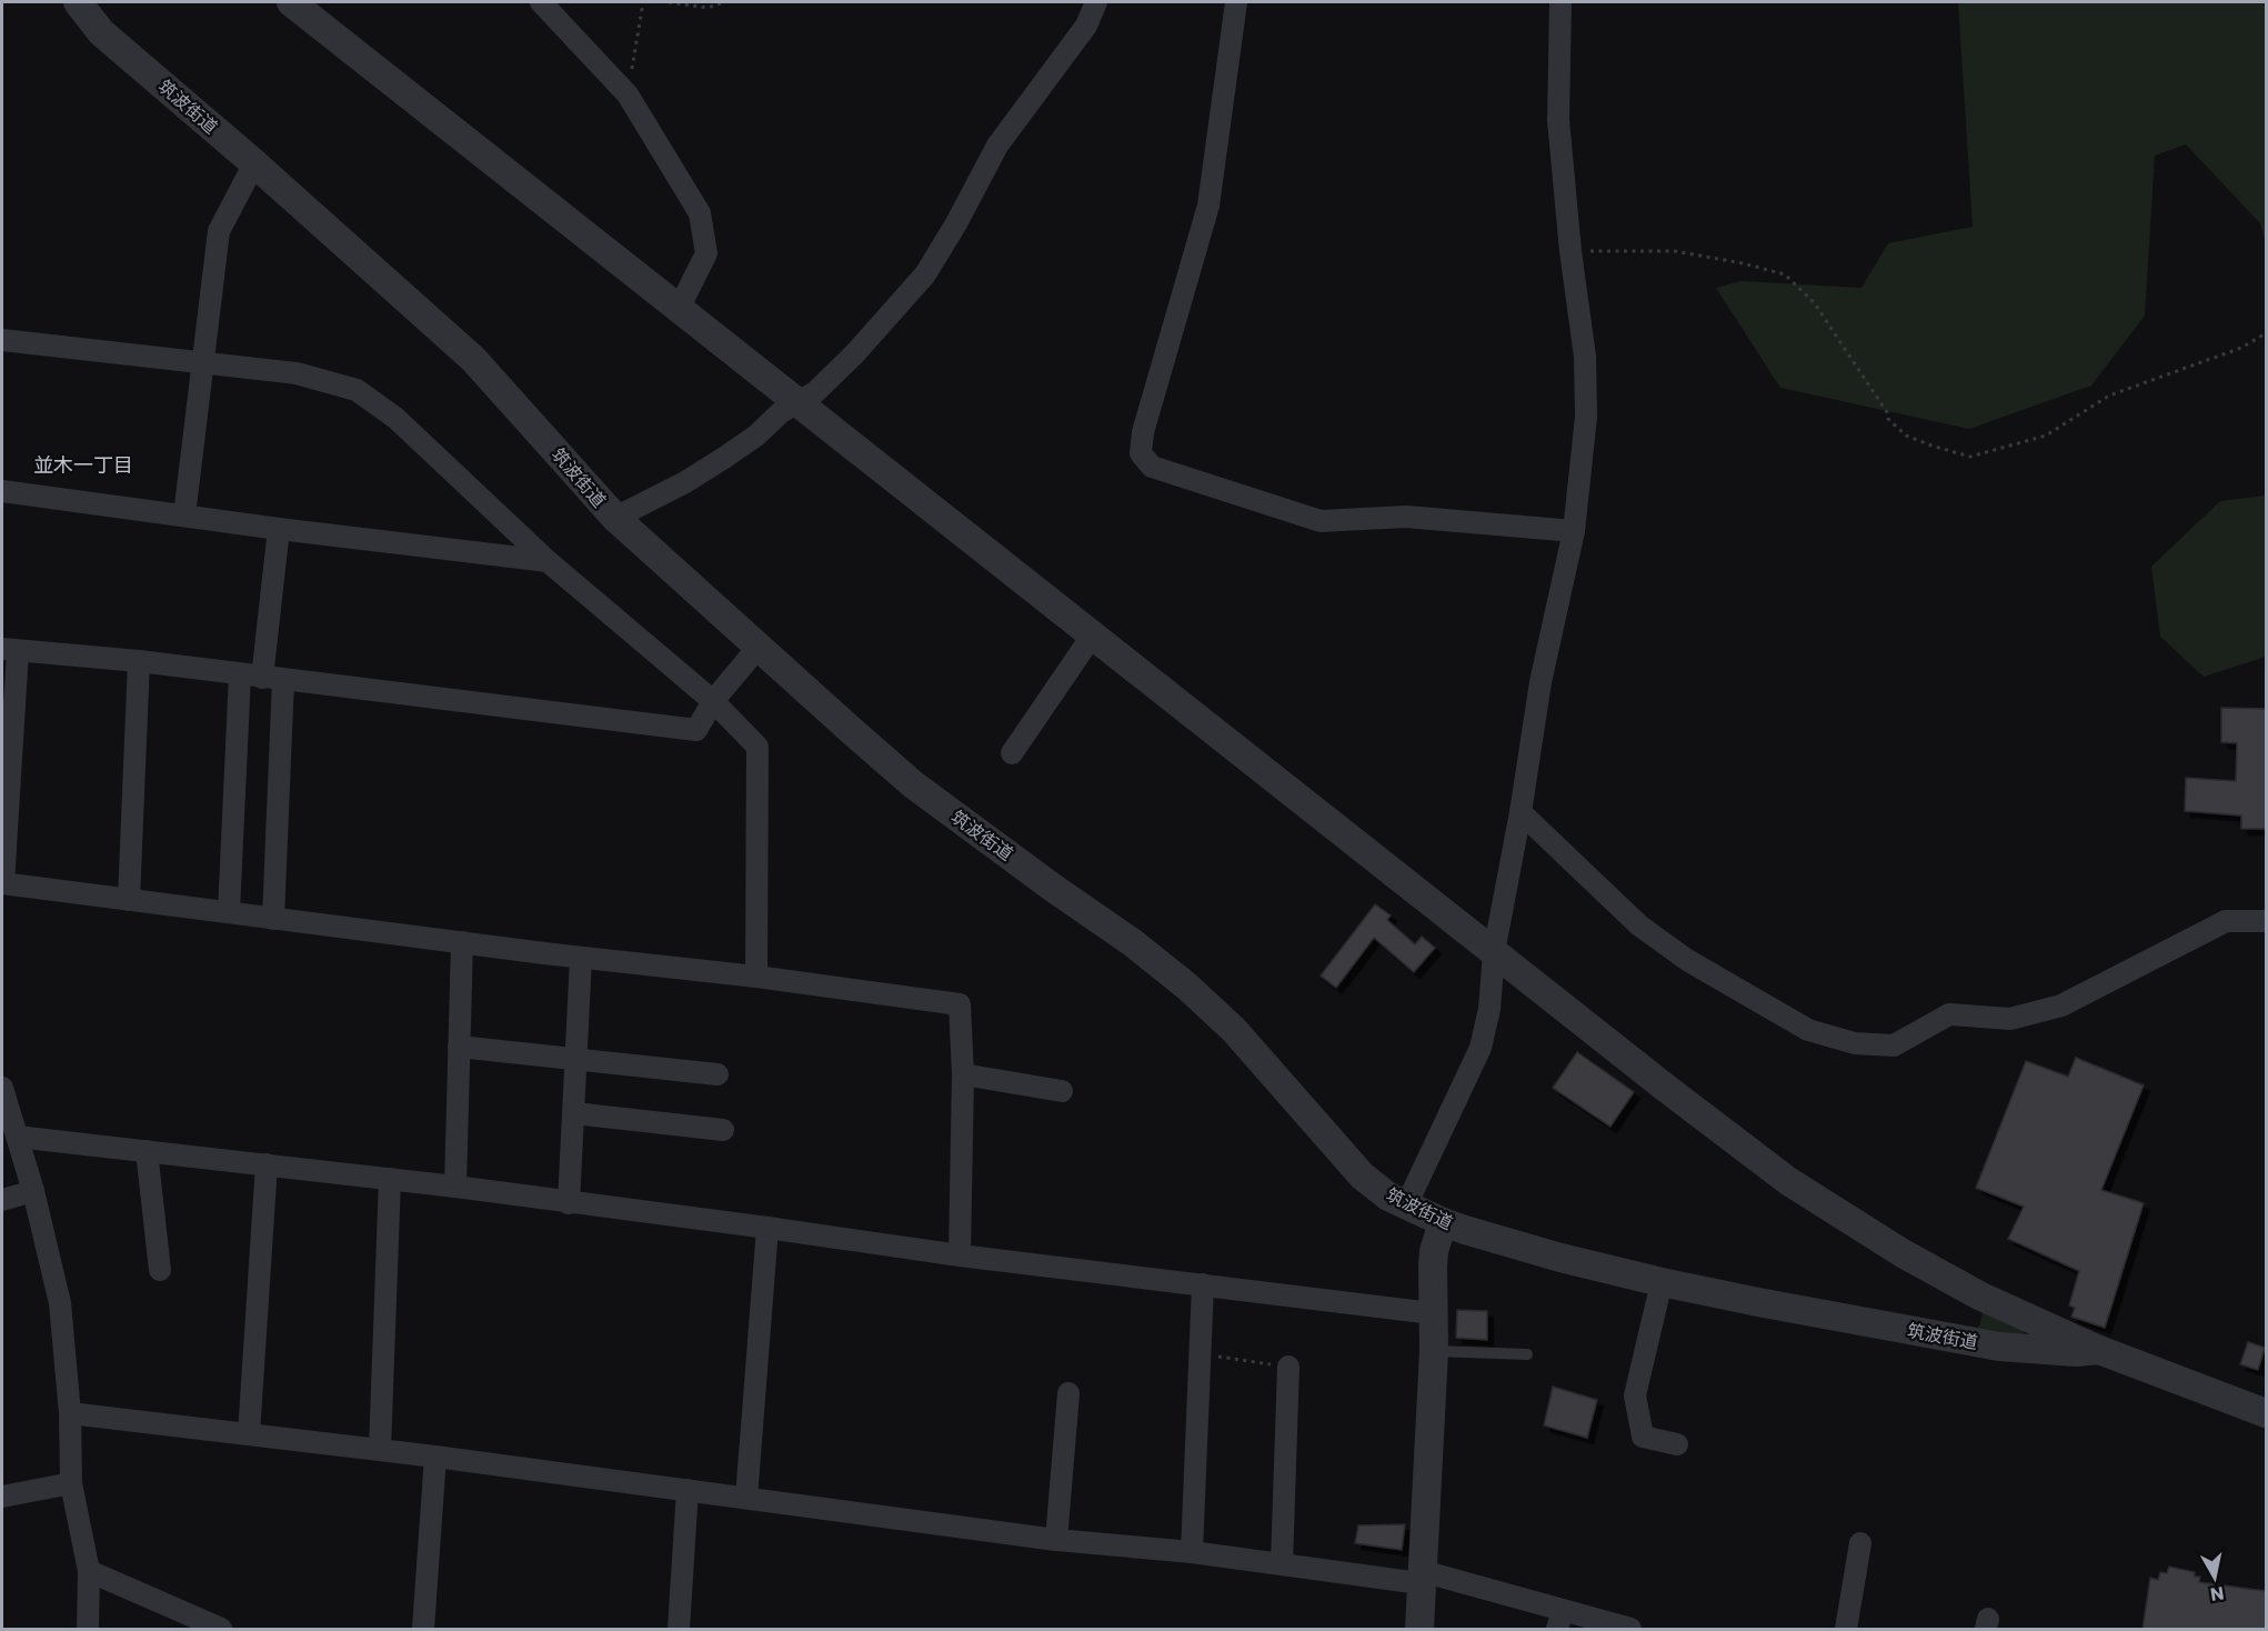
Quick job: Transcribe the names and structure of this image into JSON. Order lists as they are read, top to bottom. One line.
{"streets":{"street":["筑波街道"]},"districts":["並木一丁目"],"north":"bottom"}
